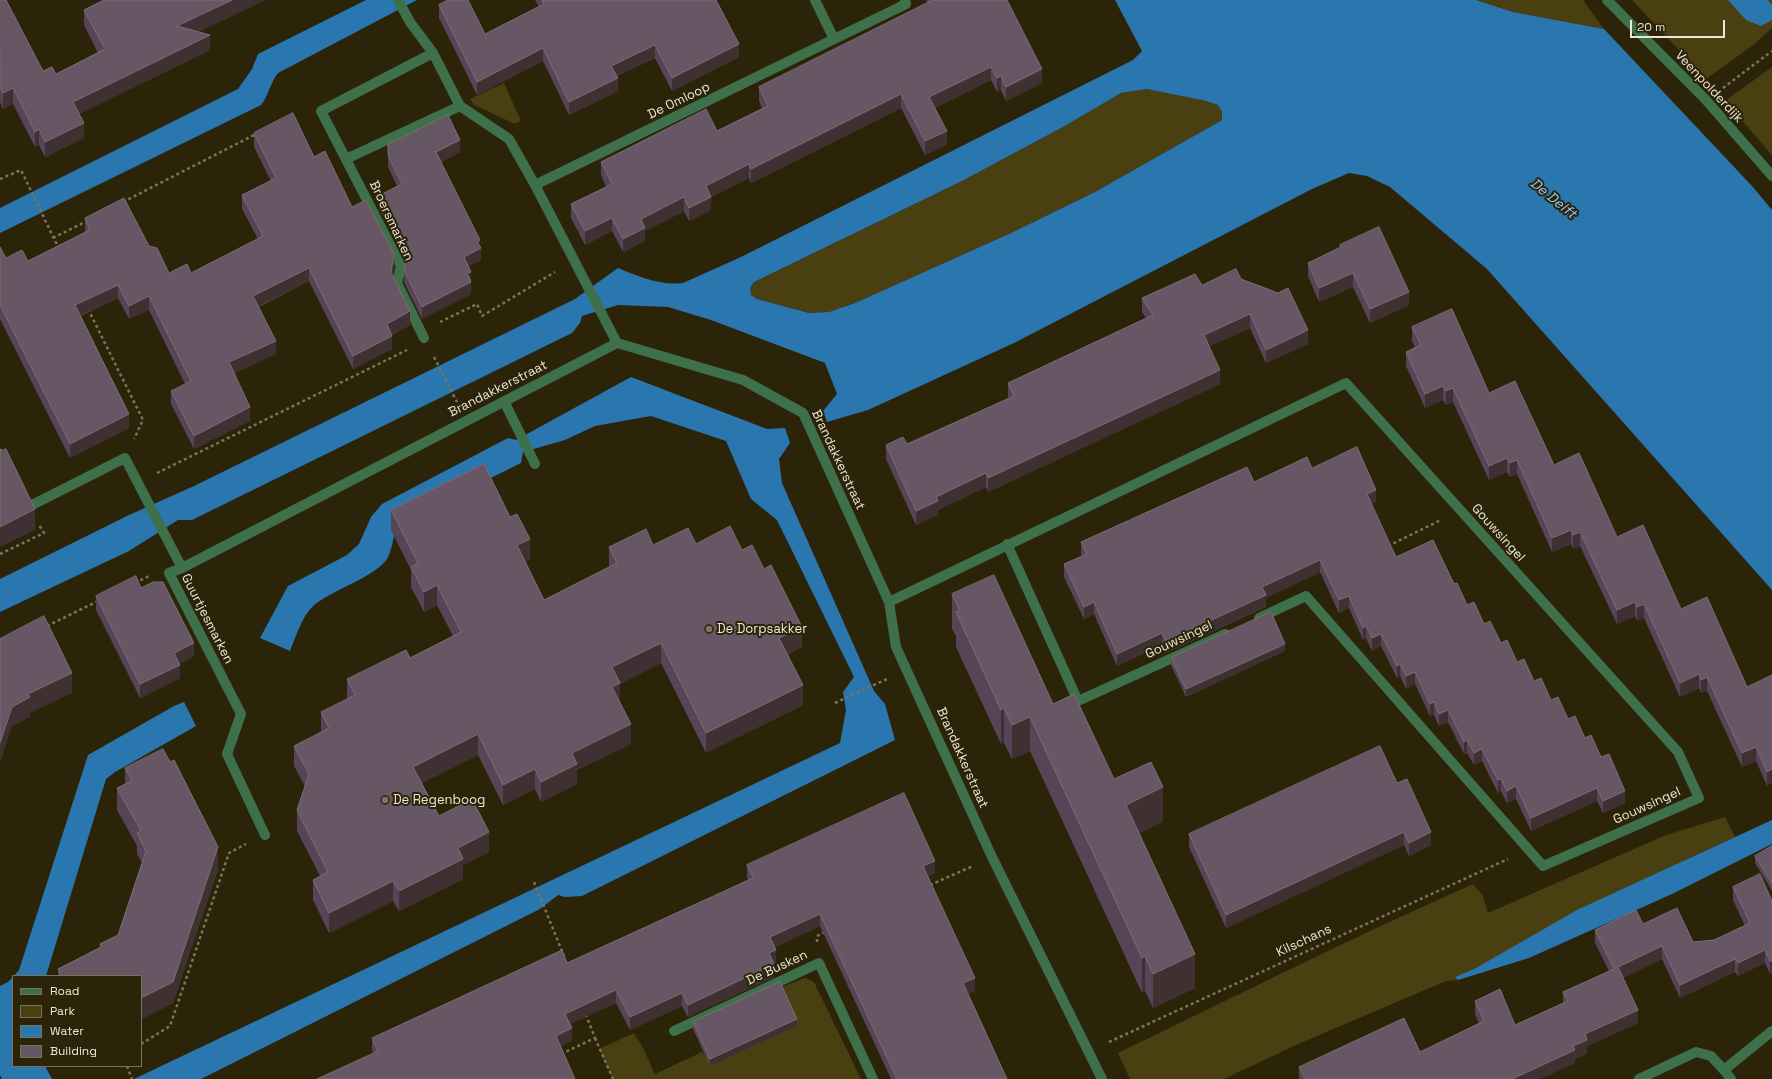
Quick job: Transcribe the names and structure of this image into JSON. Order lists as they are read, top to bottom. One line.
{"streets":{"street":["Veenpolderdijk","De Omloop","Broersmarken","Brandakkerstraat","Gouwsingel","Guurtjesmarken","De Busken"],"path":["Kilschans"]},"crossings":[["Brandakkerstraat","Gouwsingel"],["Brandakkerstraat","Guurtjesmarken"],["Brandakkerstraat","Kilschans"],["Gouwsingel","Kilschans"]],"water":["De Delft"],"places":["De Dorpsakker","De Regenboog"],"legend":["Road","Park","Water","Building"],"scale_bar":"20 m"}
